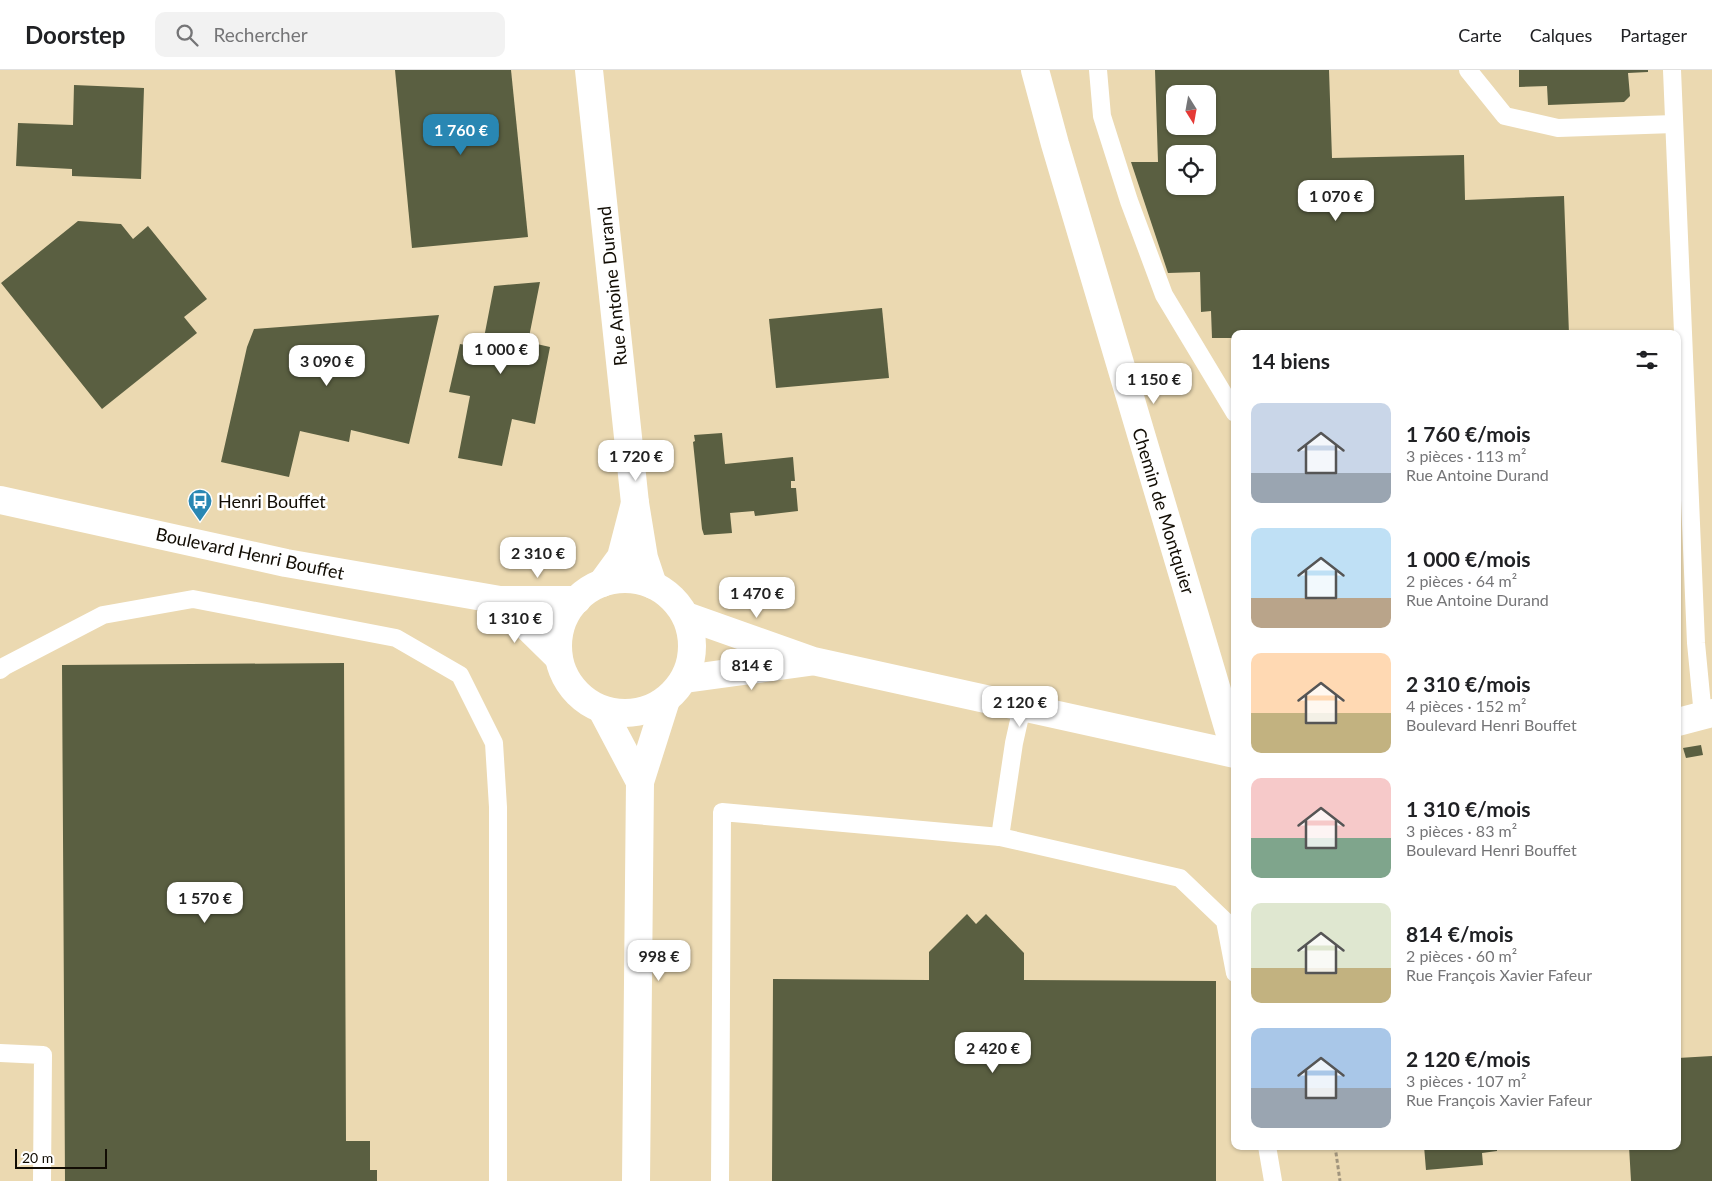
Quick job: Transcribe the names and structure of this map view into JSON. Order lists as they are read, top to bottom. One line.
{"streets":{"street":["Rue Antoine Durand","Chemin de Montquier","Boulevard Henri Bouffet"]},"crossings":[["Rue Antoine Durand","Boulevard Henri Bouffet"]],"places":{"bus stop":["Henri Bouffet"]},"scale_bar":"20 m","north":"bottom","page":{"header":"Doorstep","search":"Rechercher","nav":["Carte","Calques","Partager"],"price":["1 760 €","1 070 €","1 000 €","3 090 €","1 150 €","1 720 €","2 310 €","1 470 €","1 310 €","814 €","2 120 €","1 570 €","998 €","2 420 €"],"heading":"14 biens","list":[{"name":"1 760 €/mois","note":"3 pièces · 113 m² · Rue Antoine Durand"},{"name":"1 000 €/mois","note":"2 pièces · 64 m² · Rue Antoine Durand"},{"name":"2 310 €/mois","note":"4 pièces · 152 m² · Boulevard Henri Bouffet"},{"name":"1 310 €/mois","note":"3 pièces · 83 m² · Boulevard Henri Bouffet"},{"name":"814 €/mois","note":"2 pièces · 60 m² · Rue François Xavier Fafeur"},{"name":"2 120 €/mois","note":"3 pièces · 107 m² · Rue François Xavier Fafeur"}],"scale":"20 m"}}
